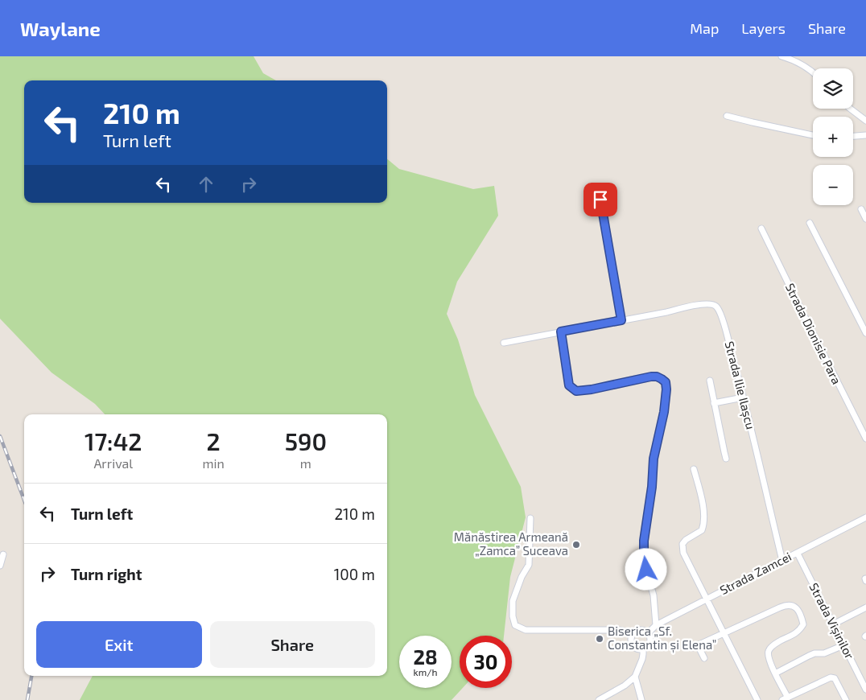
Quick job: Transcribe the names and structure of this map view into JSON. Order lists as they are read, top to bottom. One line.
{"streets":{"street":["Strada Dionisie Para","Strada Ilie Ilașcu","Strada Zamcei","Strada Vișinilor"]},"crossings":[["Strada Ilie Ilașcu","Strada Zamcei"],["Strada Zamcei","Strada Vișinilor"]],"places":["Mănăstirea Armeană „Zamca” Suceava","Biserica „Sf. Constantin și Elena”"],"page":{"header":"Waylane","nav":["Map","Layers","Share"],"map_buttons":["+","−"],"turn":["210 m","Turn left"],"eta":["17:42","Arrival","2","min","590","m"],"list":[{"name":"Turn left","value":"210 m"},{"name":"Turn right","value":"100 m"}],"buttons":["Exit","Share"],"speed":"28 km/h","limit":"30"}}
